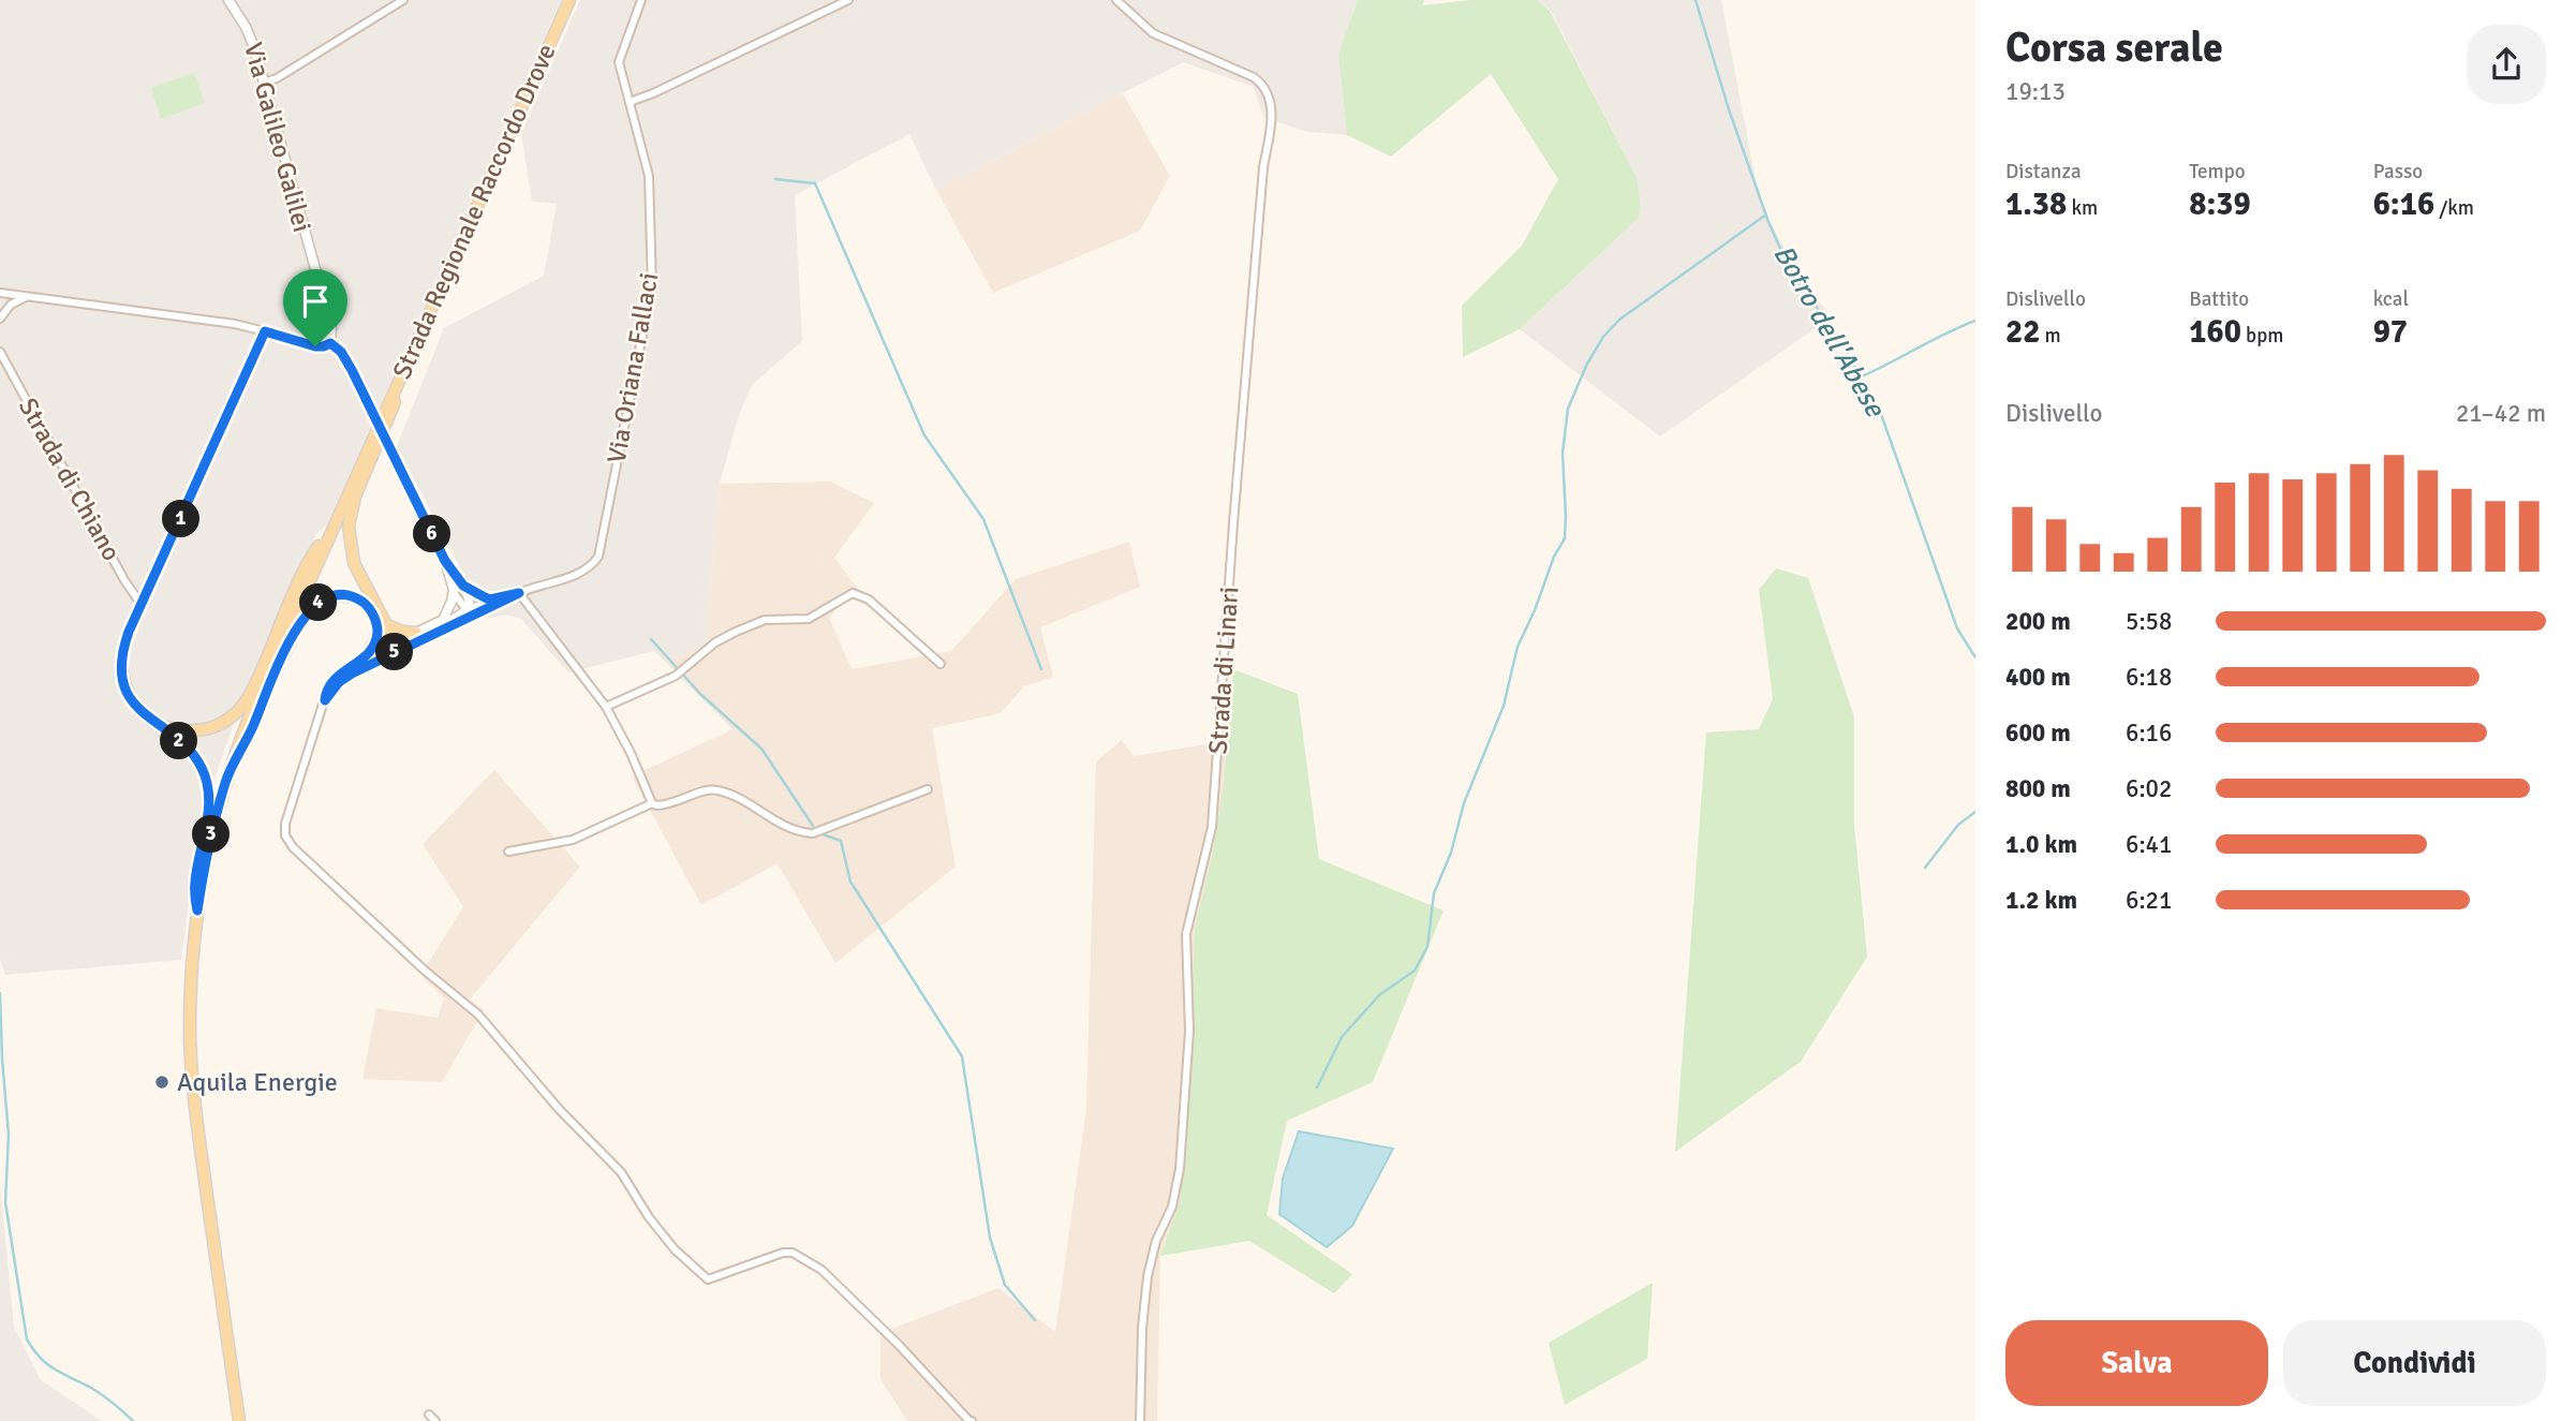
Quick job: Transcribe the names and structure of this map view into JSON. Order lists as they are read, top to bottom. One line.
{"streets":{"main road":["Strada Regionale Raccordo Drove"],"street":["Via Galileo Galilei","Via Oriana Fallaci","Strada di Chiano","Strada di Linari"]},"water":["Botro dell'Abese"],"places":["Aquila Energie"],"page":{"heading":["Corsa serale","19:13"],"stats":[["Distanza","1.38 km"],["Tempo","8:39"],["Passo","6:16 /km"],["Dislivello","22 m"],["Battito","160 bpm"],["kcal","97"]],"chart":["Dislivello","21–42 m"],"pins":["1","6","4","5","2","3"],"list":[{"name":"200 m","note":"5:58"},{"name":"400 m","note":"6:18"},{"name":"600 m","note":"6:16"},{"name":"800 m","note":"6:02"},{"name":"1.0 km","note":"6:41"},{"name":"1.2 km","note":"6:21"}],"buttons":["Salva","Condividi"]}}
